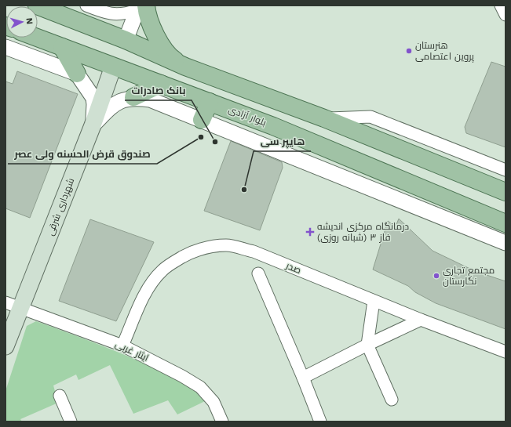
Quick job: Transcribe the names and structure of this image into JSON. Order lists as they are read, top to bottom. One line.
{"streets":{"main road":["بلوار آزادی","شهرداری شرقی"],"street":["صدر","ایثار غربی"]},"crossings":[["بلوار آزادی","شهرداری شرقی"],["شهرداری شرقی","ایثار غربی"],["صدر","ایثار غربی"]],"places":{"other":["هنرستان پروین اعتصامی","صندوق قرض الحسنه ولی عصر","بانک صادرات","هایپر سی","مجتمع تجاری نگارستان"],"health":["درمانگاه مرکزی اندیشه فاز ۳ (شبانه روزی)"]},"north":"right"}
